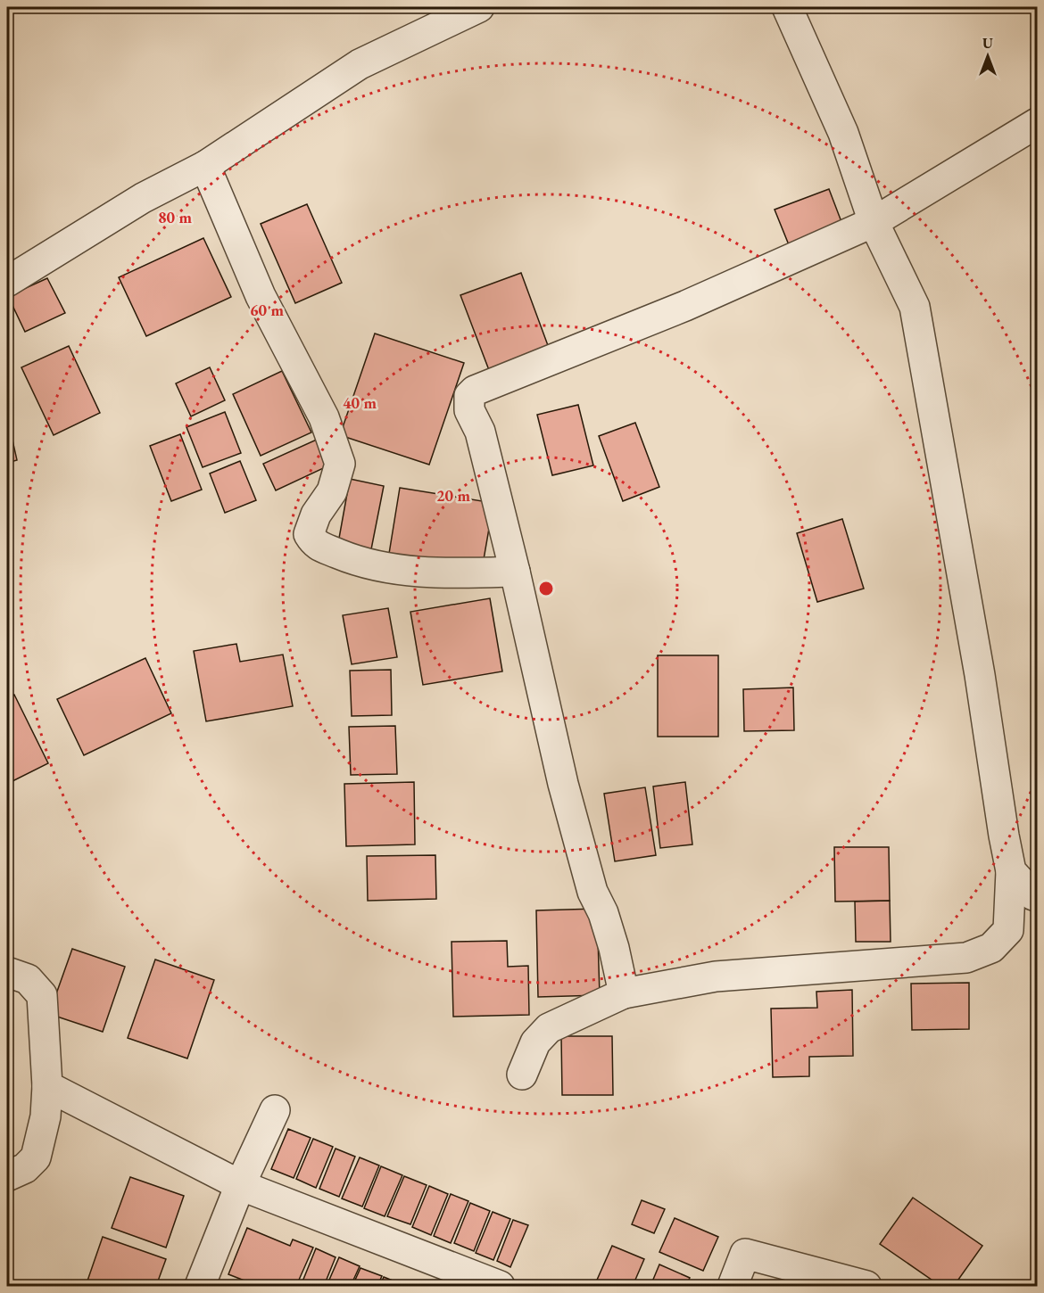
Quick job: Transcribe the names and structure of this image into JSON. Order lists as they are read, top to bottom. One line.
{"north":"top","rings":["80 m","60 m","40 m","20 m"]}
